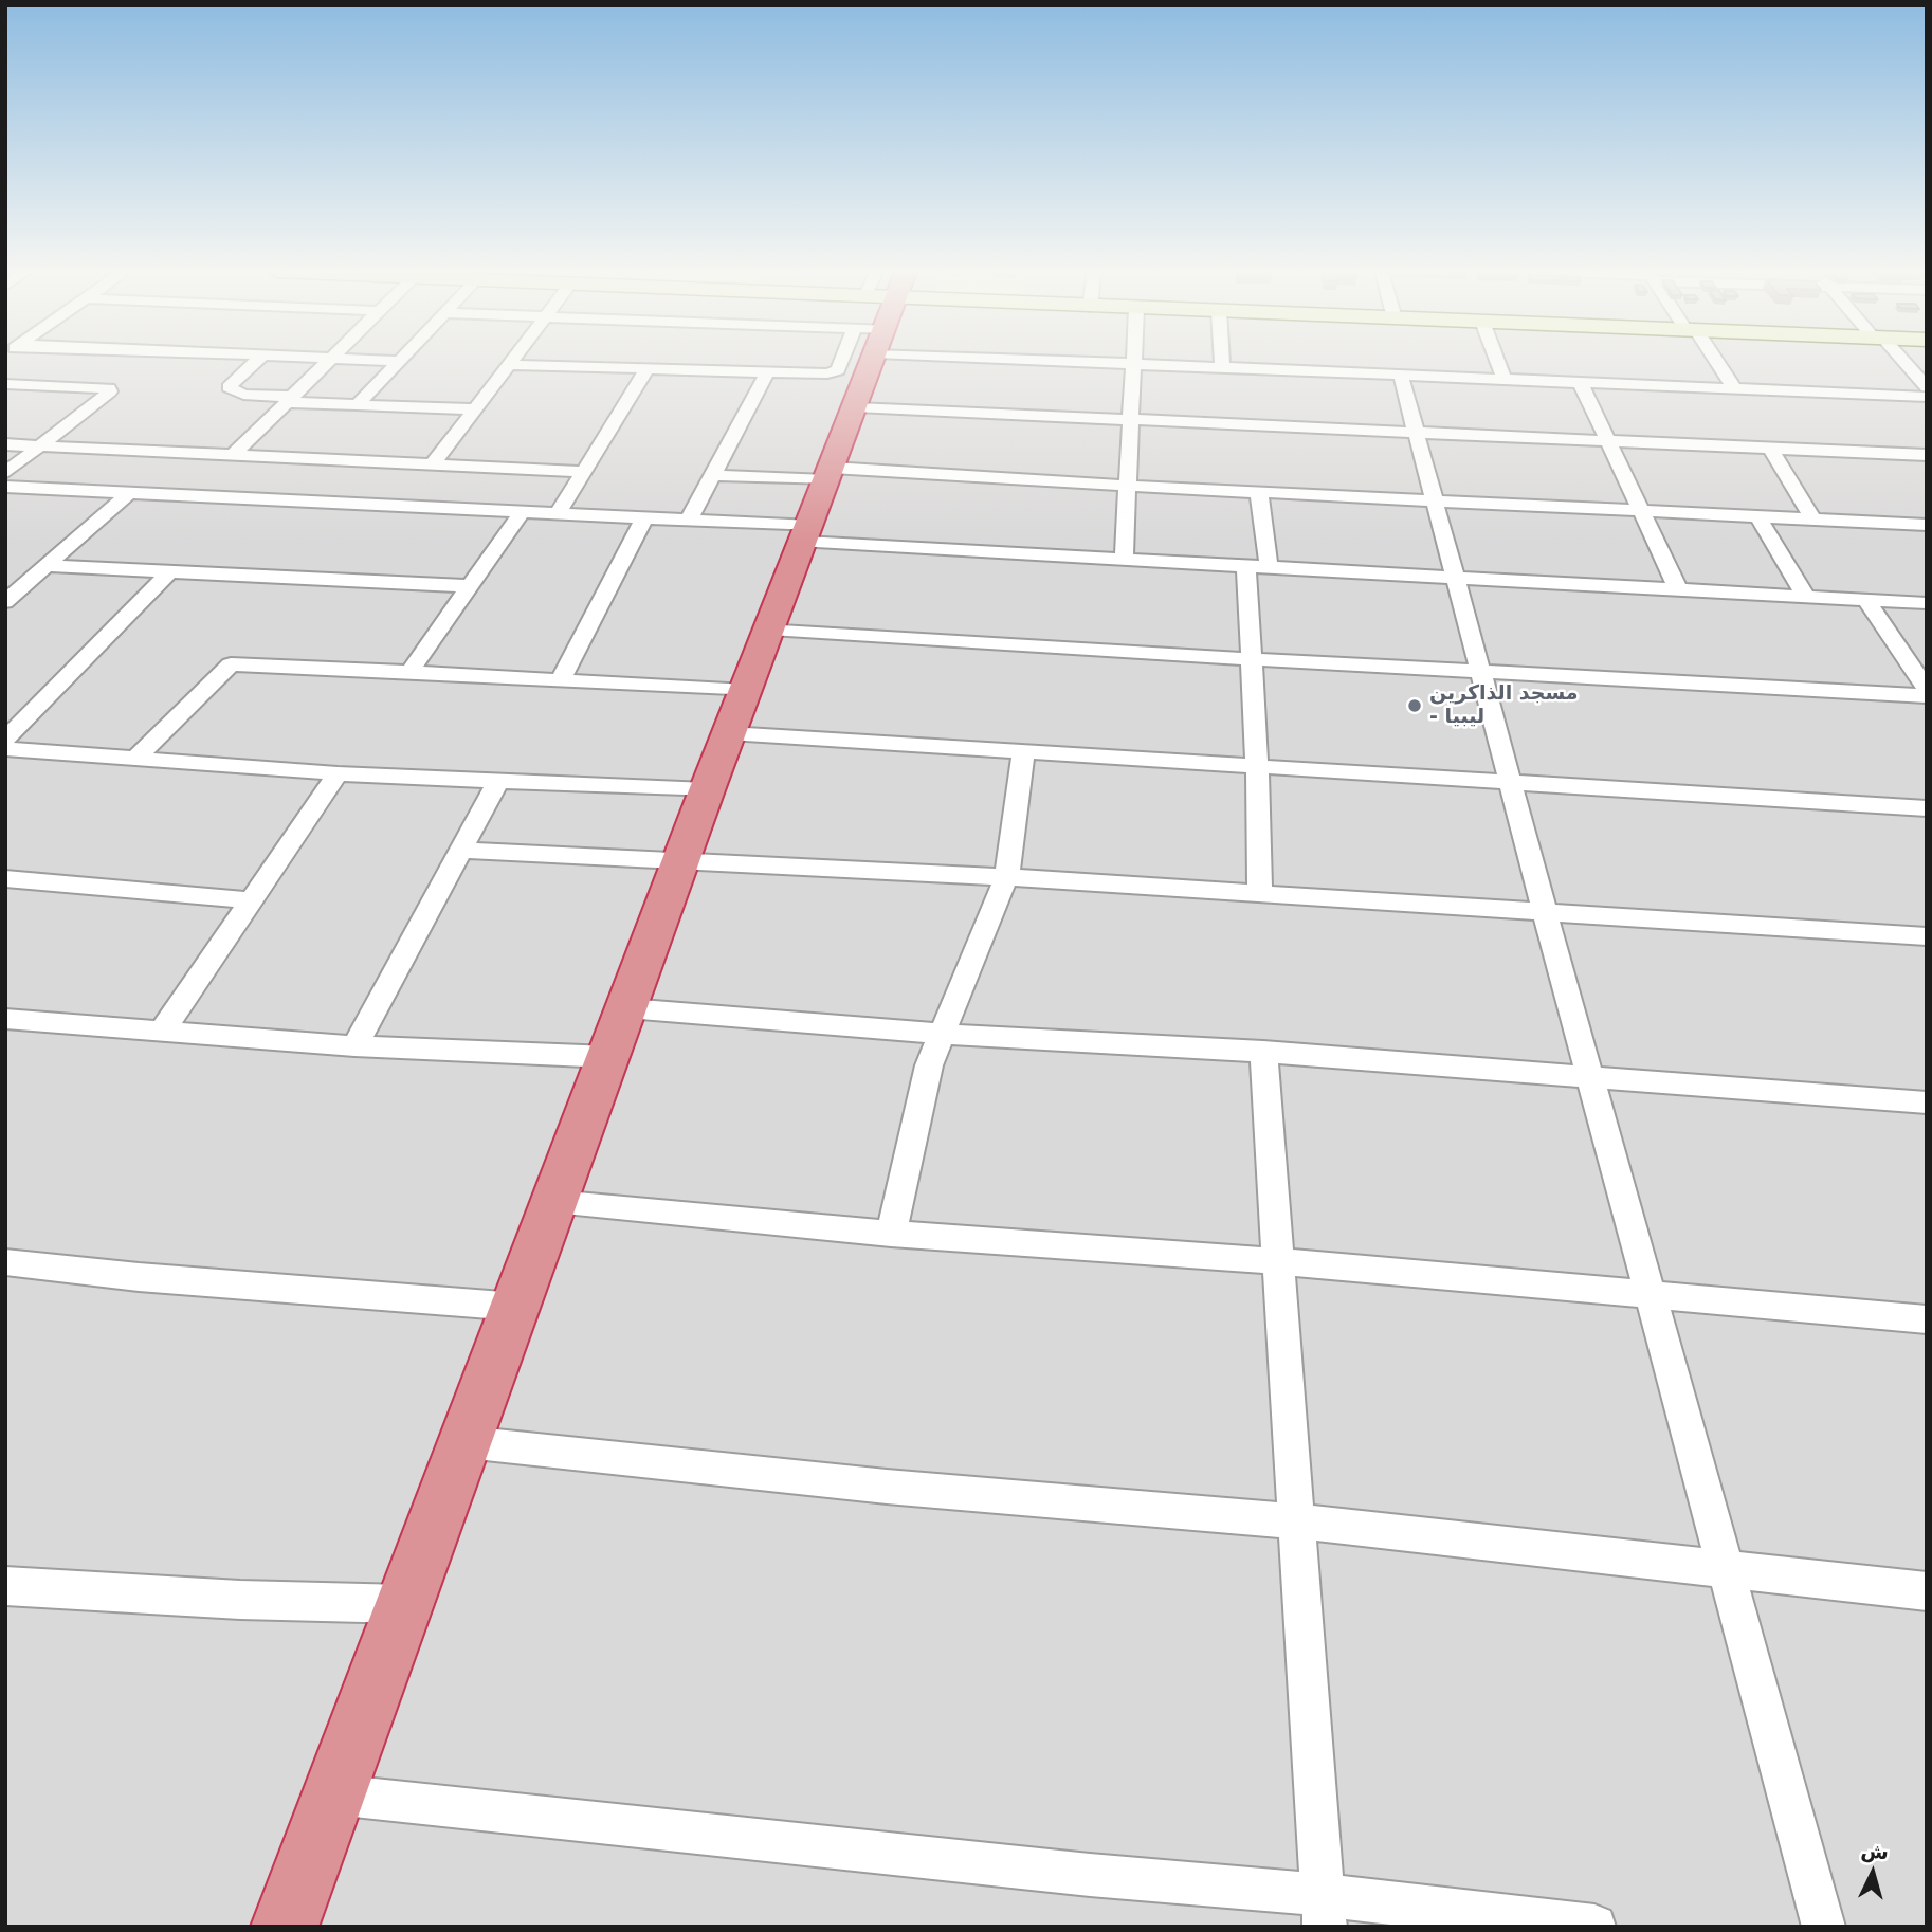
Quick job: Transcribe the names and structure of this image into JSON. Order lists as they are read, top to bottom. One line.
{"places":["مسجد الذاكرين - ليبيا"],"north":"top"}
